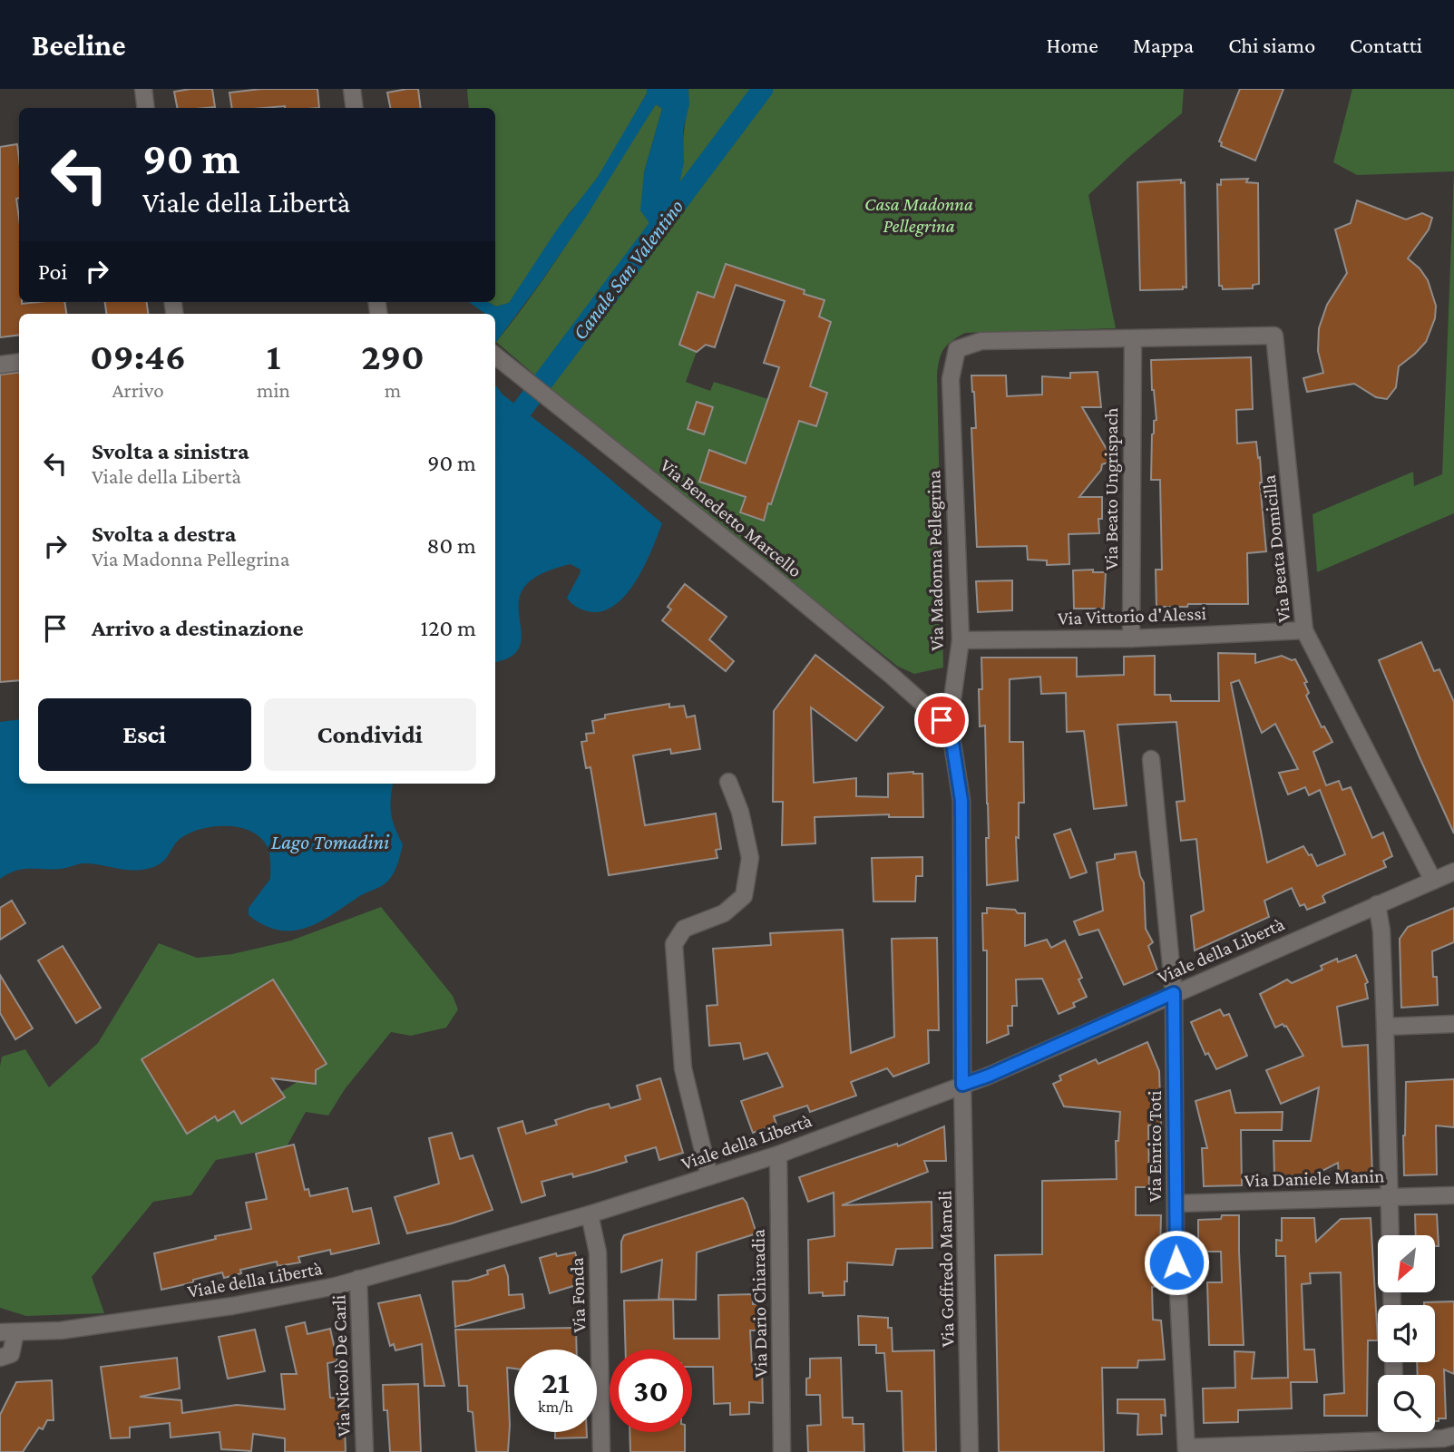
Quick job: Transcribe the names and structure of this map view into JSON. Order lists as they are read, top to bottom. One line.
{"streets":{"street":["Via Beato Ungrispach","Via Benedetto Marcello","Via Beata Domicilla","Via Madonna Pellegrina","Via Vittorio d'Alessi","Viale della Libertà","Via Enrico Toti","Via Daniele Manin","Via Goffredo Mameli","Via Fonda","Via Dario Chiaradia","Via Nicolò De Carli"]},"crossings":[["Via Beato Ungrispach","Via Madonna Pellegrina"],["Via Beato Ungrispach","Via Vittorio d'Alessi"],["Via Benedetto Marcello","Via Madonna Pellegrina"],["Via Beata Domicilla","Via Madonna Pellegrina"],["Via Beata Domicilla","Via Vittorio d'Alessi"],["Via Beata Domicilla","Viale della Libertà"],["Via Madonna Pellegrina","Via Vittorio d'Alessi"],["Viale della Libertà","Via Enrico Toti"],["Viale della Libertà","Via Goffredo Mameli"],["Viale della Libertà","Via Fonda"],["Viale della Libertà","Via Dario Chiaradia"],["Viale della Libertà","Via Nicolò De Carli"],["Via Enrico Toti","Via Daniele Manin"]],"water":["Canale San Valentino","Lago Tomadini"],"parks":["Casa Madonna Pellegrina"],"north":"bottom left","page":{"header":"Beeline","nav":["Home","Mappa","Chi siamo","Contatti"],"turn":["90 m","Viale della Libertà"],"then":"Poi","eta":["09:46","Arrivo","1","min","290","m"],"list":[{"name":"Svolta a sinistra","note":"Viale della Libertà","value":"90 m"},{"name":"Svolta a destra","note":"Via Madonna Pellegrina","value":"80 m"},{"name":"Arrivo a destinazione","value":"120 m"}],"buttons":["Esci","Condividi"],"speed":"21 km/h","limit":"30"}}
